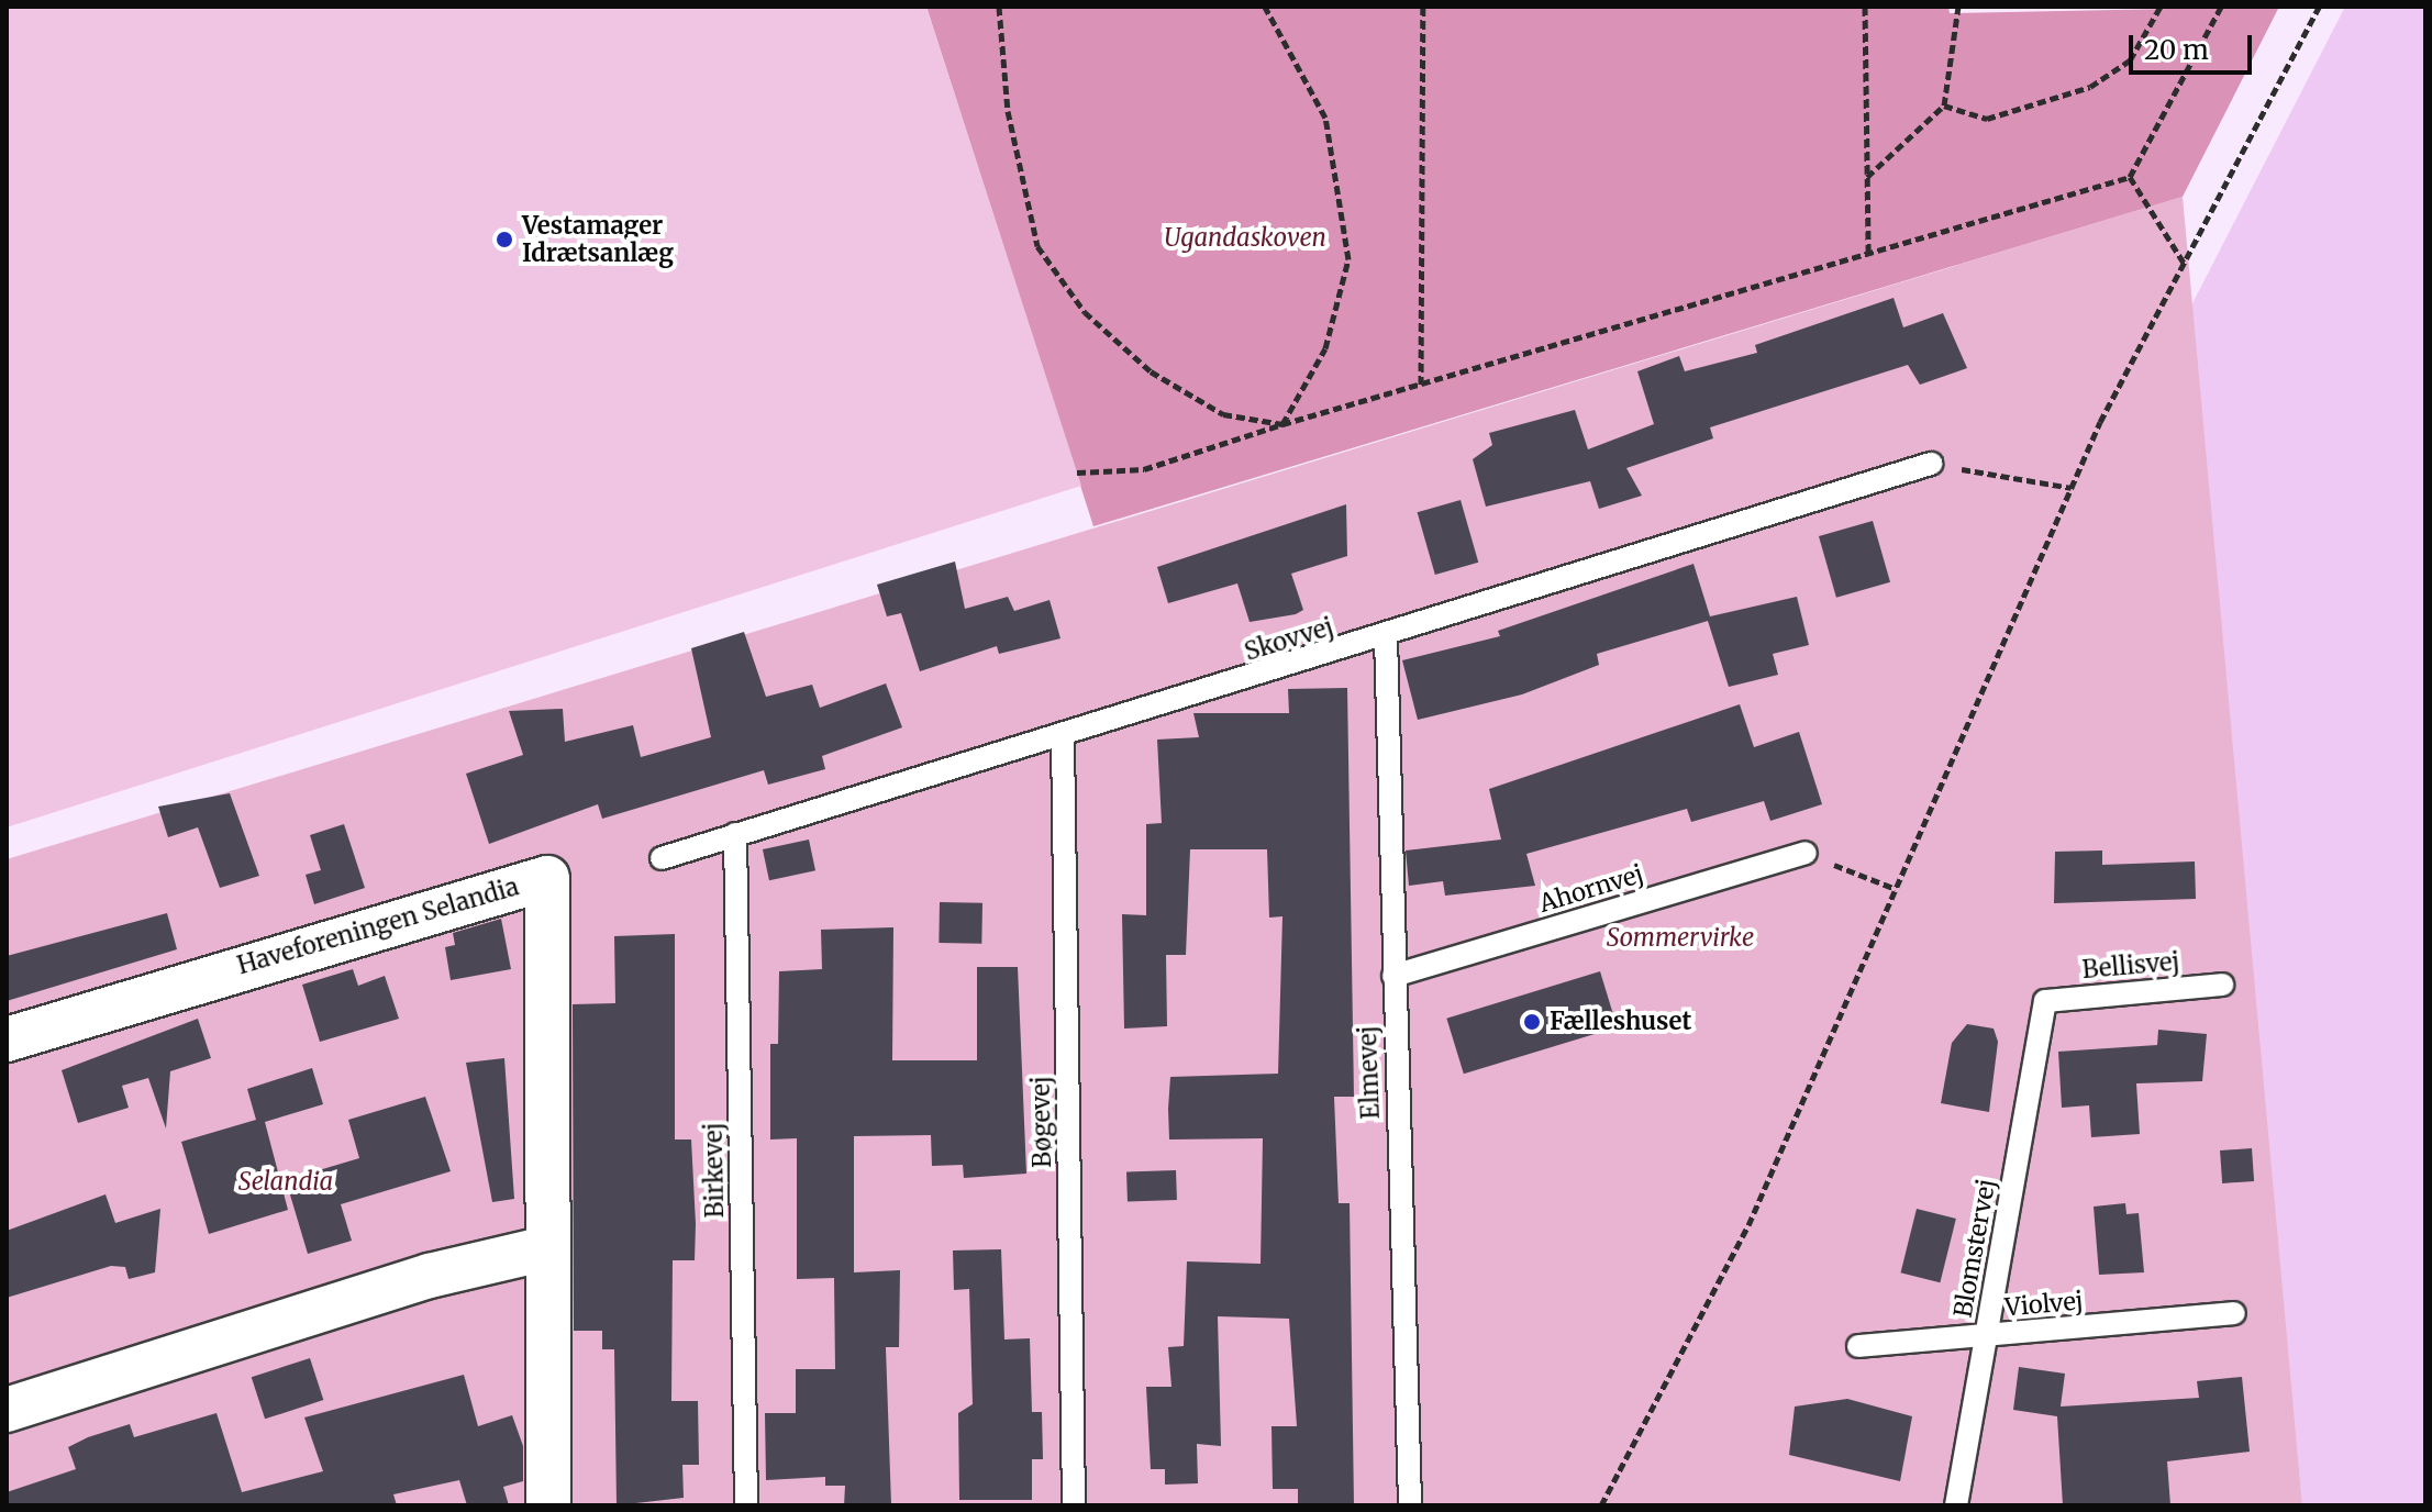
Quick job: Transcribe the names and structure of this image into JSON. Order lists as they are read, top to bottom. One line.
{"streets":{"street":["Haveforeningen Selandia"],"lane":["Skovvej","Ahornvej","Bellisvej","Elmevej","Bøgevej","Birkevej","Blomstervej","Violvej"]},"crossings":[["Skovvej","Elmevej"],["Skovvej","Bøgevej"],["Skovvej","Birkevej"],["Ahornvej","Elmevej"],["Bellisvej","Blomstervej"],["Blomstervej","Violvej"]],"parks":["Ugandaskoven","Sommervirke","Selandia"],"places":["Vestamager Idrætsanlæg","Fælleshuset"],"scale_bar":"20 m"}
